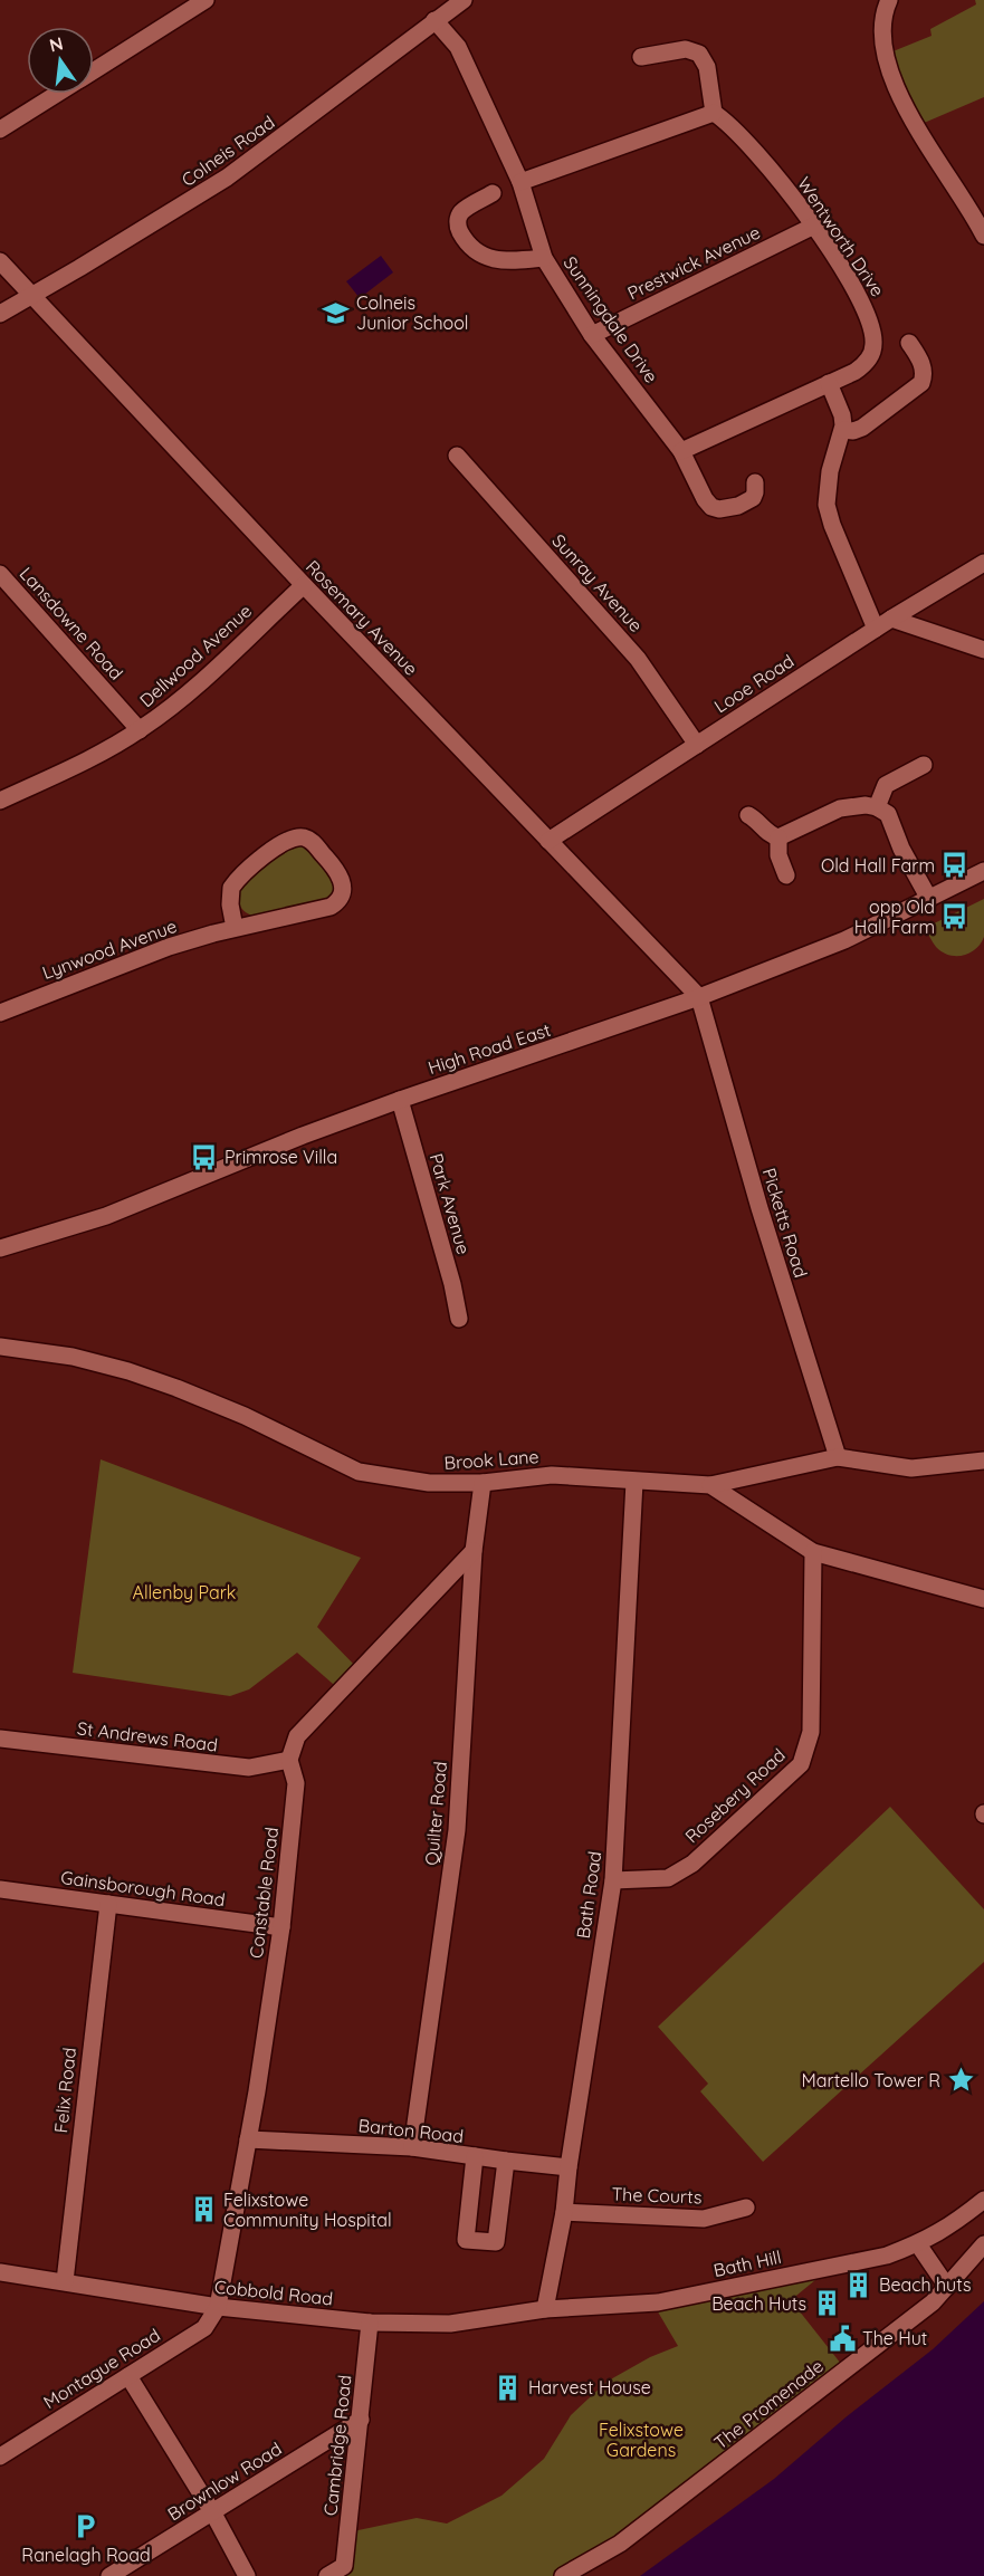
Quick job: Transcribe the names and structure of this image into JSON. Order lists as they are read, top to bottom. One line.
{"streets":{"street":["Colneis Road","Wentworth Drive","Prestwick Avenue","Sunningdale Drive","Sunray Avenue","Rosemary Avenue","Lansdowne Road","Dellwood Avenue","Looe Road","Lynwood Avenue","High Road East","Park Avenue","Picketts Road","Brook Lane","St Andrews Road","Rosebery Road","Quilter Road","Gainsborough Road","Constable Road","Bath Road","Felix Road","Barton Road","The Courts","Bath Hill","Cobbold Road","Montague Road","The Promenade","Cambridge Road","Brownlow Road"]},"crossings":[["Colneis Road","Sunningdale Drive"],["Colneis Road","Rosemary Avenue"],["Wentworth Drive","Prestwick Avenue"],["Wentworth Drive","Sunningdale Drive"],["Prestwick Avenue","Sunningdale Drive"],["Sunray Avenue","Looe Road"],["Rosemary Avenue","Dellwood Avenue"],["Rosemary Avenue","Looe Road"],["Rosemary Avenue","High Road East"],["Rosemary Avenue","Picketts Road"],["Lansdowne Road","Dellwood Avenue"],["High Road East","Park Avenue"],["High Road East","Picketts Road"],["Picketts Road","Brook Lane"],["Brook Lane","Quilter Road"],["Brook Lane","Bath Road"],["St Andrews Road","Constable Road"],["Rosebery Road","Bath Road"],["Quilter Road","Barton Road"],["Gainsborough Road","Constable Road"],["Gainsborough Road","Felix Road"],["Constable Road","Barton Road"],["Constable Road","Cobbold Road"],["Constable Road","Montague Road"],["Bath Road","Barton Road"],["Bath Road","The Courts"],["Bath Road","Bath Hill"],["Bath Road","Cobbold Road"],["Felix Road","Cobbold Road"],["Bath Hill","Cobbold Road"],["Cobbold Road","Montague Road"],["Cobbold Road","Cambridge Road"],["Cambridge Road","Brownlow Road"]],"parks":["Allenby Park","Felixstowe Gardens"],"places":{"school or university":["Colneis Junior School"],"bus stop":["Old Hall Farm","opp Old Hall Farm","Primrose Villa"],"place":["Martello Tower R"],"building":["Felixstowe Community Hospital","Beach huts","Beach Huts","Harvest House"],"public building":["The Hut"],"parking":["Ranelagh Road"]},"north":"top"}
